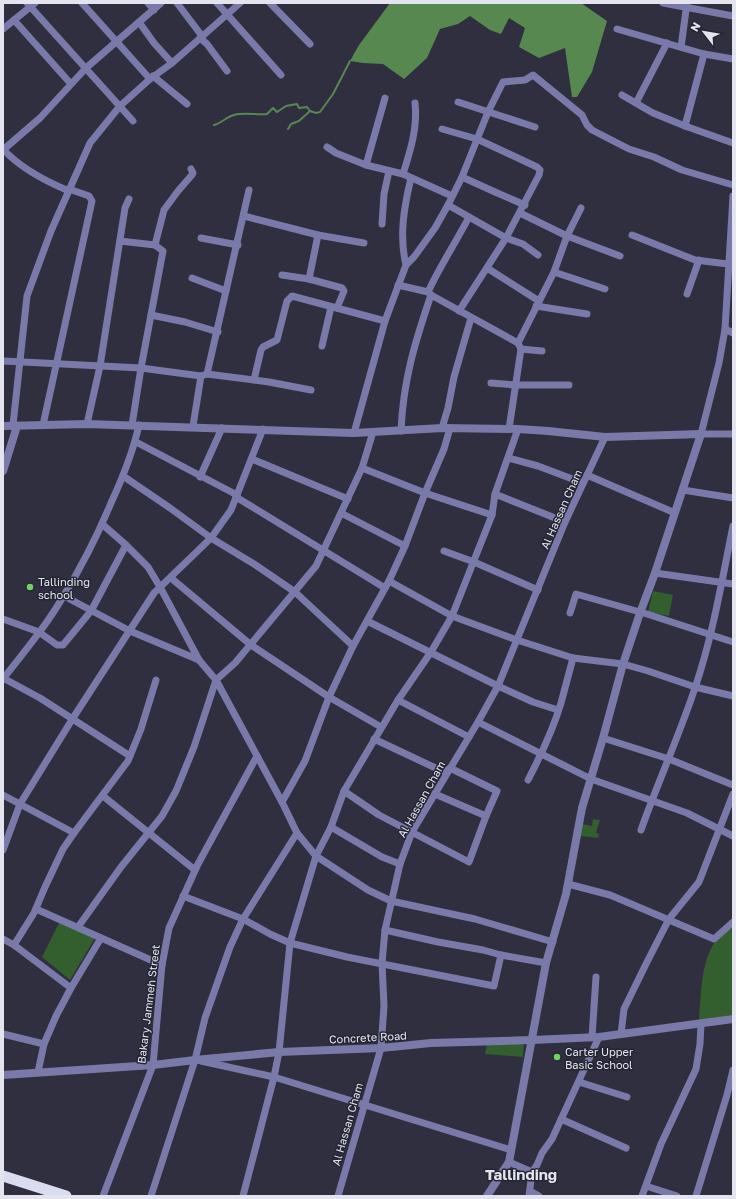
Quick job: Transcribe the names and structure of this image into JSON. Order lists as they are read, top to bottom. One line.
{"streets":{"street":["Al Hassan Cham","Bakary Jammeh Street","Concrete Road"]},"crossings":[["Al Hassan Cham","Concrete Road"],["Bakary Jammeh Street","Concrete Road"]],"districts":["Tallinding"],"places":["Tallinding school","Carter Upper Basic School"],"north":"top left"}
